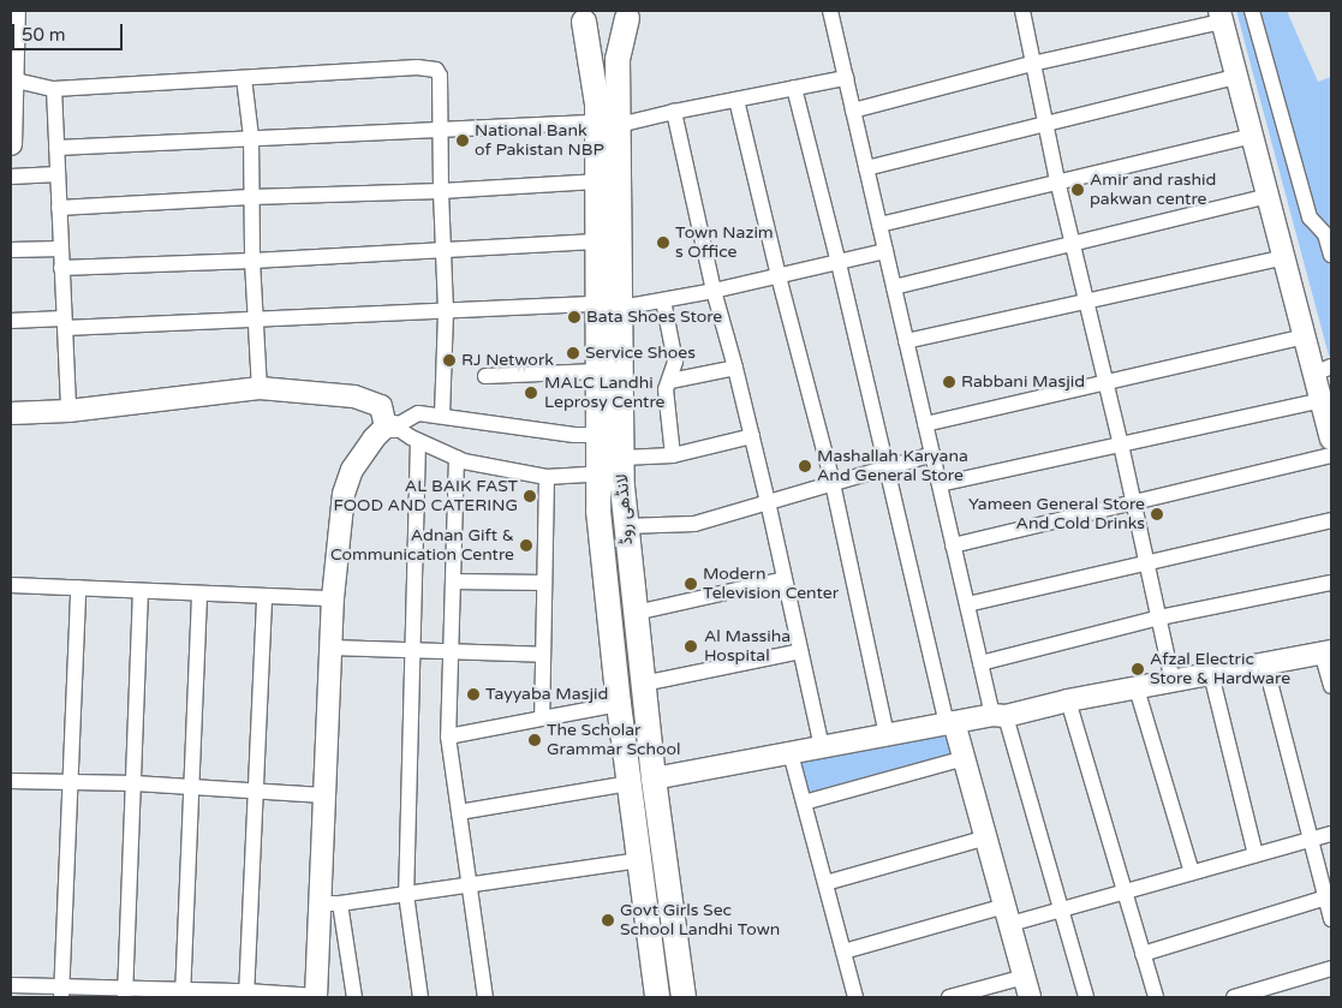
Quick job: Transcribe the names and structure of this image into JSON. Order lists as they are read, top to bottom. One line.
{"streets":{"main road":["لانڈھی روڈ"]},"places":["National Bank of Pakistan NBP","Amir and rashid pakwan centre","Town Nazim s Office","Bata Shoes Store","Service Shoes","RJ Network","Rabbani Masjid","MALC Landhi Leprosy Centre","Mashallah Karyana And General Store","AL BAIK FAST FOOD AND CATERING","Yameen General Store And Cold Drinks","Adnan Gift & Communication Centre","Modern Television Center","Al Massiha Hospital","Afzal Electric Store & Hardware","Tayyaba Masjid","The Scholar Grammar School","Govt Girls Sec School Landhi Town"],"scale_bar":"50 m"}
